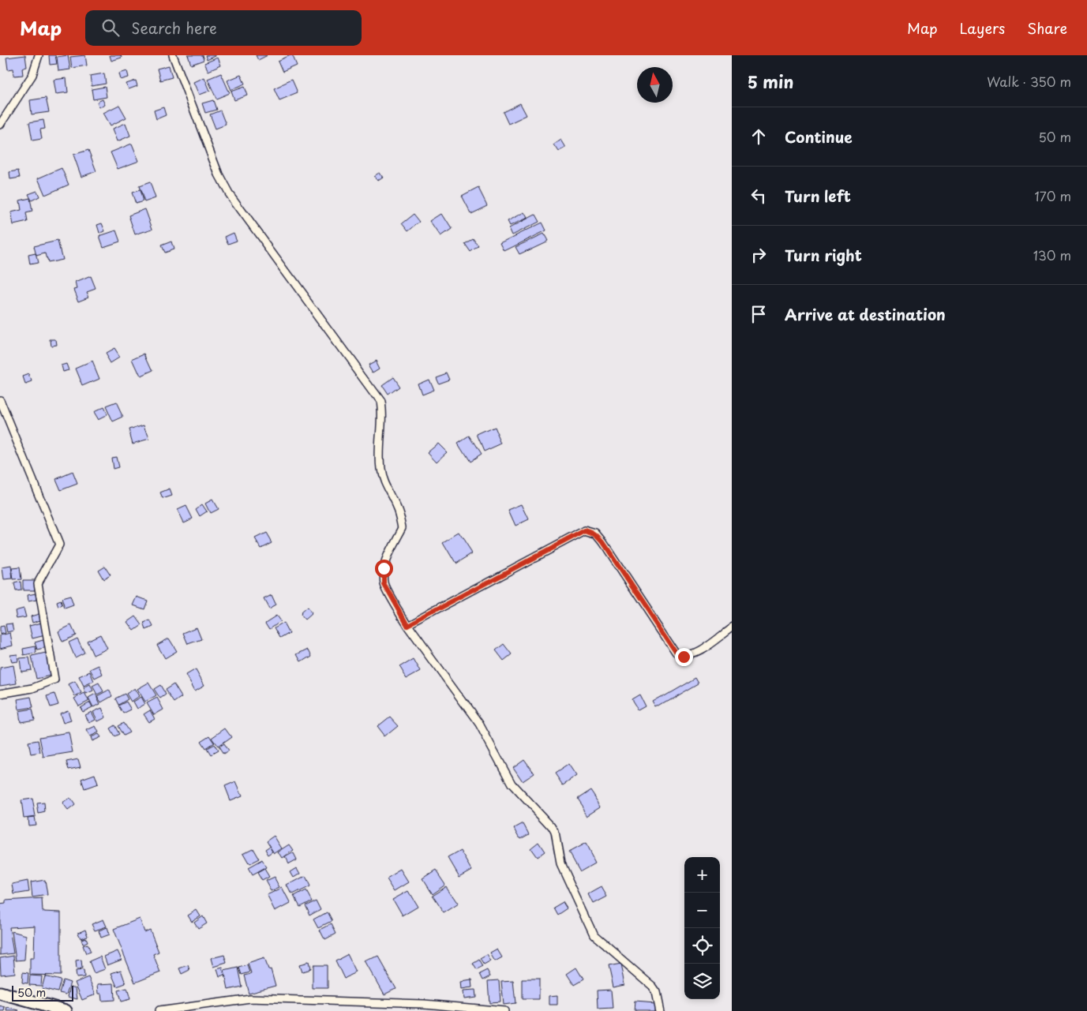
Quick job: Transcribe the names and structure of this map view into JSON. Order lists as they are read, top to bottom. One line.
{"scale_bar":"50 m","north":"top","page":{"header":"Map","search":"Search here","nav":["Map","Layers","Share"],"heading":["5 min","Walk · 350 m"],"list":[["Continue","50 m"],["Turn left","170 m"],["Turn right","130 m"],"Arrive at destination"],"map_buttons":["+","−"],"scale":"50 m"}}
